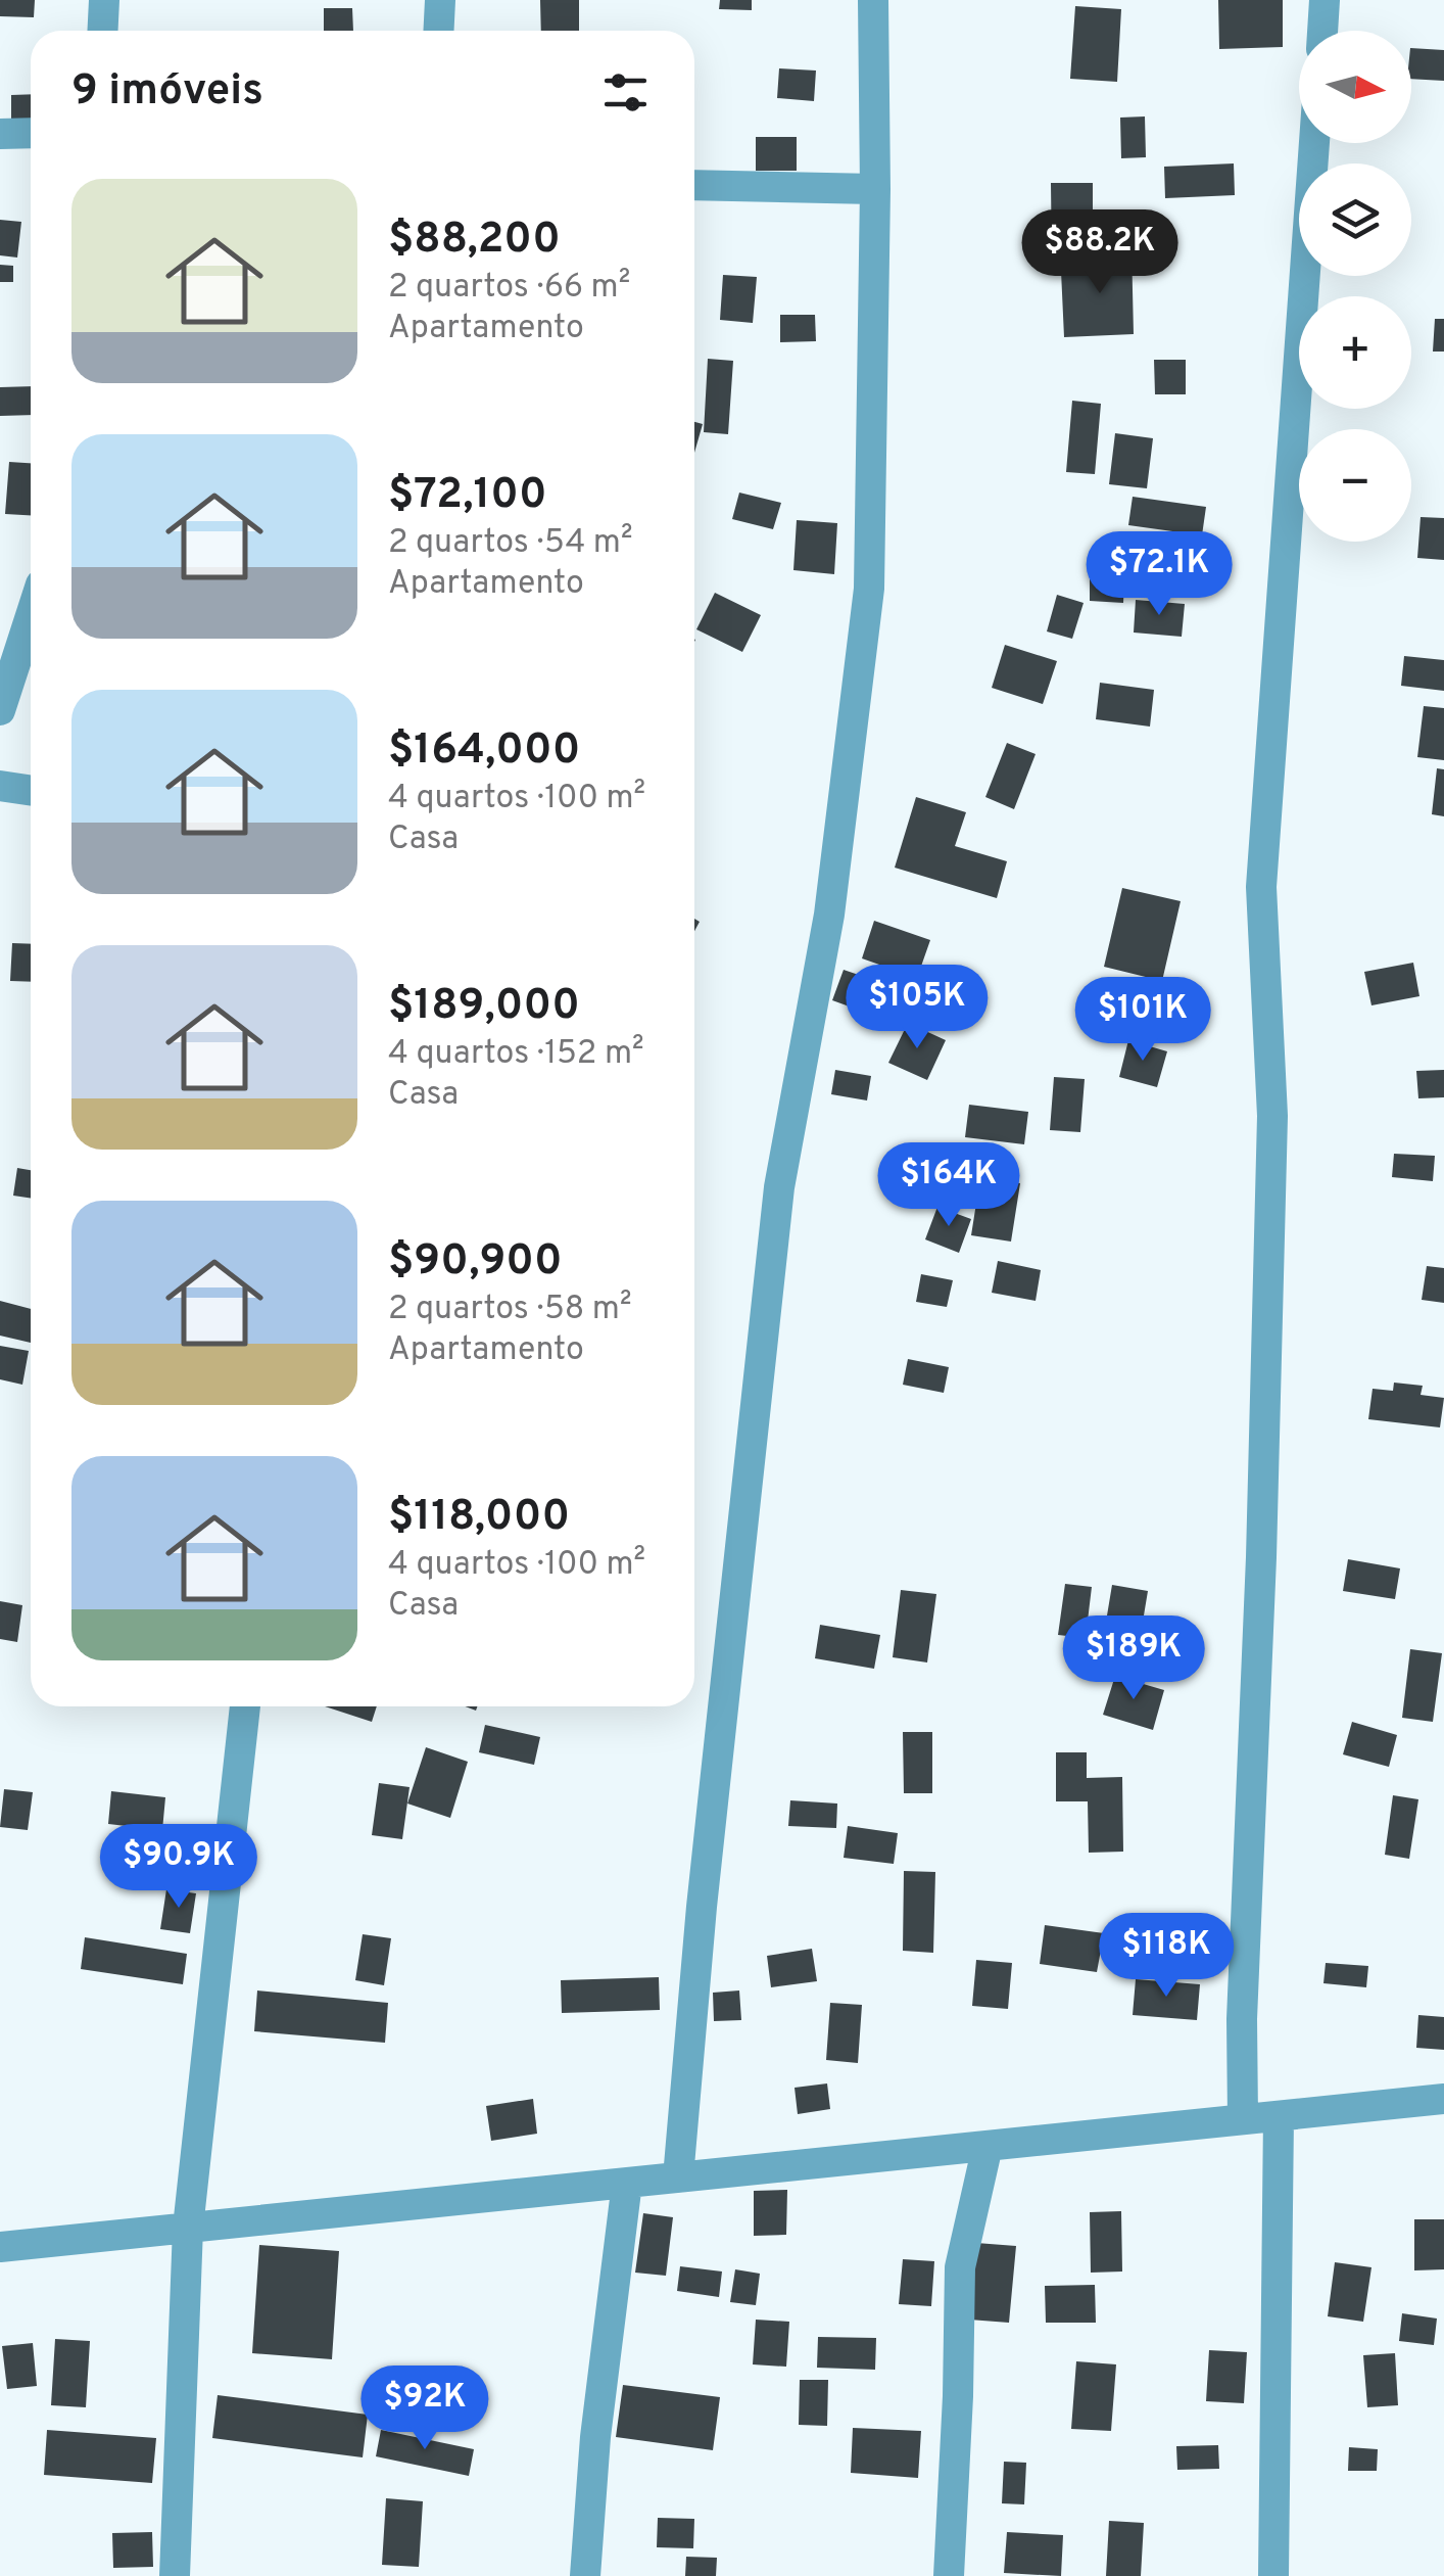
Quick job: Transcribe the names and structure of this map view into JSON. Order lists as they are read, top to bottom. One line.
{"north":"right","page":{"map_buttons":["+","−"],"heading":"9 imóveis","list":[{"name":"$88,200","note":"2 quartos · 66 m² · Apartamento"},{"name":"$72,100","note":"2 quartos · 54 m² · Apartamento"},{"name":"$164,000","note":"4 quartos · 100 m² · Casa"},{"name":"$189,000","note":"4 quartos · 152 m² · Casa"},{"name":"$90,900","note":"2 quartos · 58 m² · Apartamento"},{"name":"$118,000","note":"4 quartos · 100 m² · Casa"}],"price":["$88.2K","$72.1K","$105K","$101K","$164K","$189K","$90.9K","$118K","$92K"]}}
